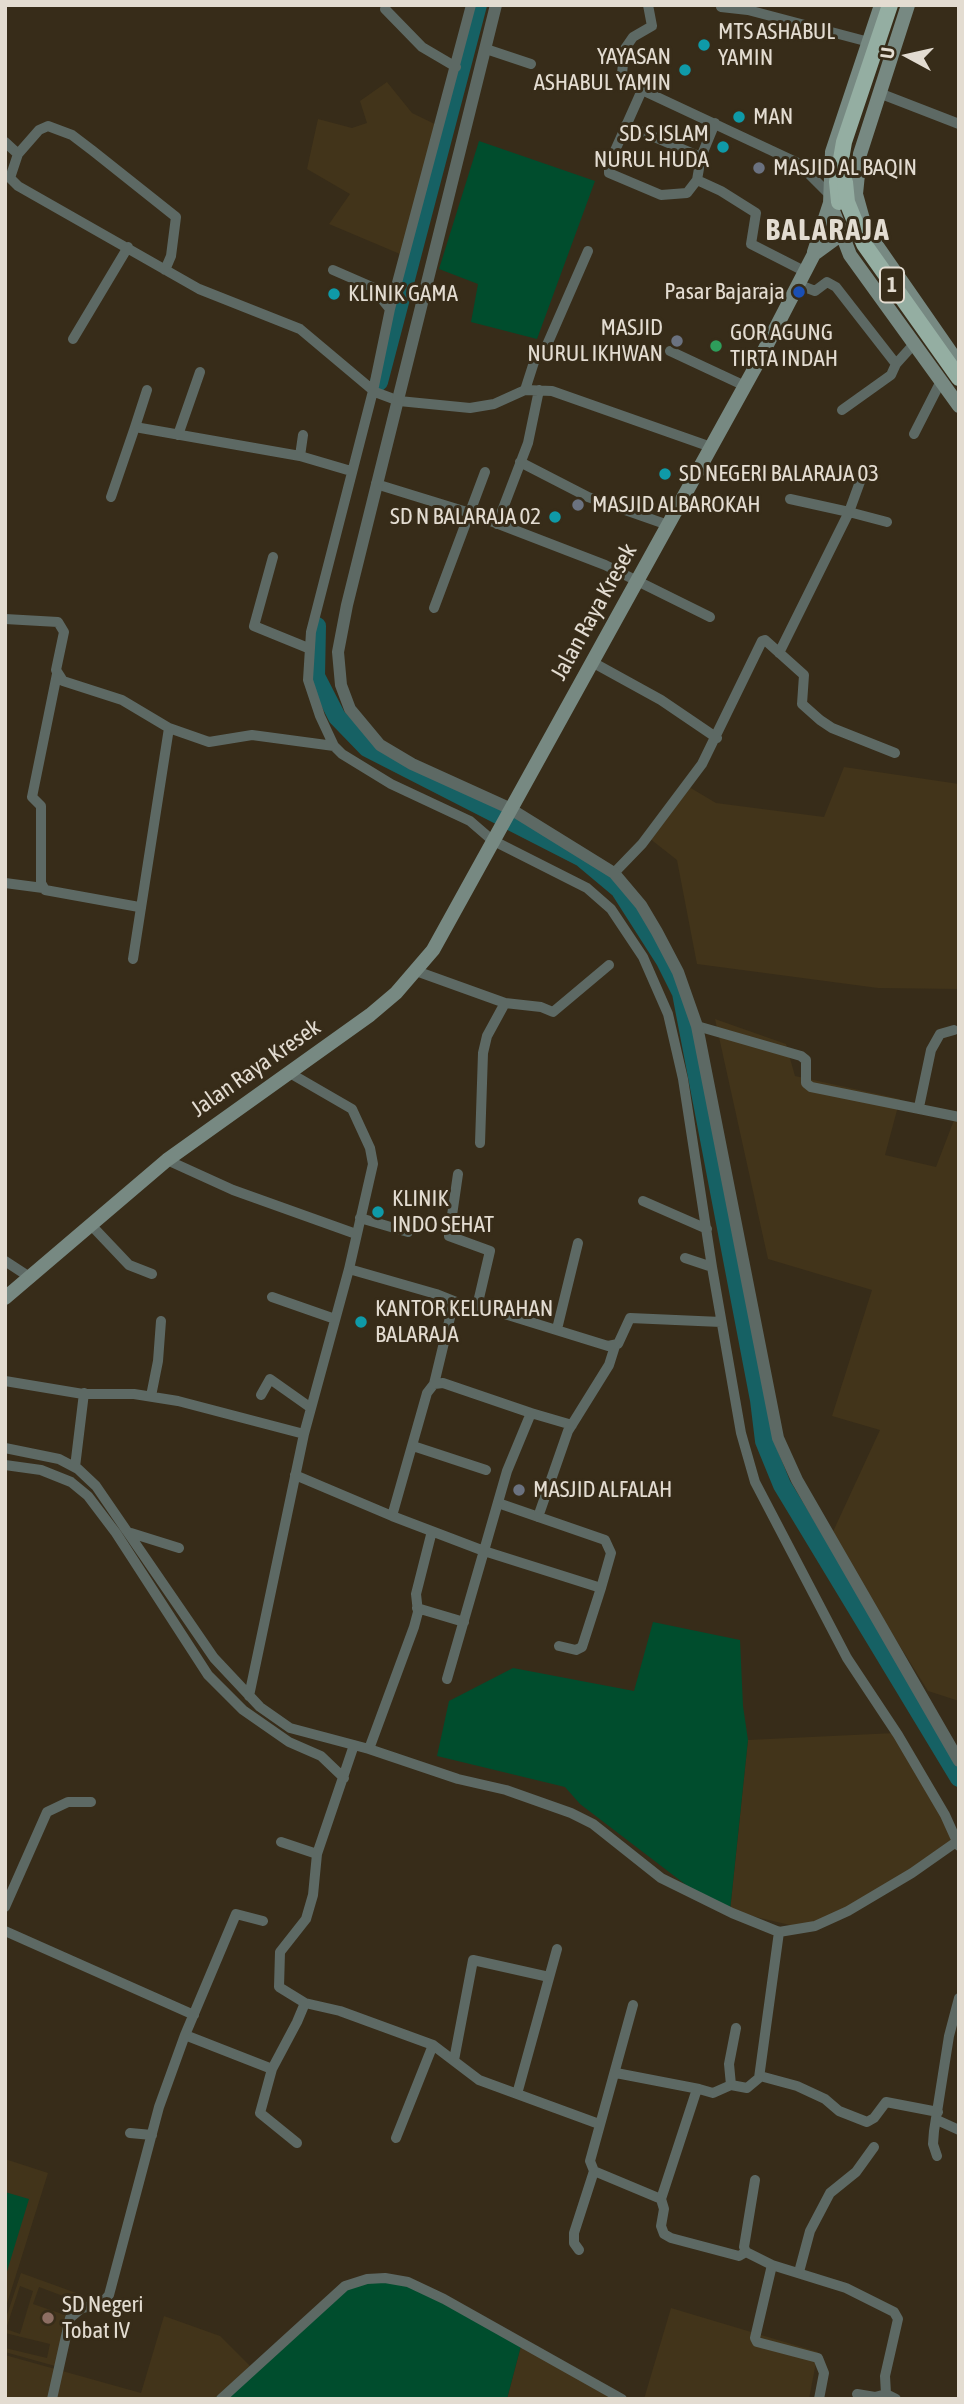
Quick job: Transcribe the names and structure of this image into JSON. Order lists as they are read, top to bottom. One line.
{"streets":{"highway":["1"],"main road":["Jalan Raya Kresek"]},"districts":["BALARAJA"],"places":["MTS ASHABUL YAMIN","YAYASAN ASHABUL YAMIN","MAN","SD S ISLAM NURUL HUDA","MASJID AL BAQIN","Pasar Bajaraja","KLINIK GAMA","MASJID NURUL IKHWAN","GOR AGUNG TIRTA INDAH","SD NEGERI BALARAJA 03","MASJID ALBAROKAH","SD N BALARAJA 02","KLINIK INDO SEHAT","KANTOR KELURAHAN BALARAJA","MASJID ALFALAH","SD Negeri Tobat IV"],"north":"left"}
